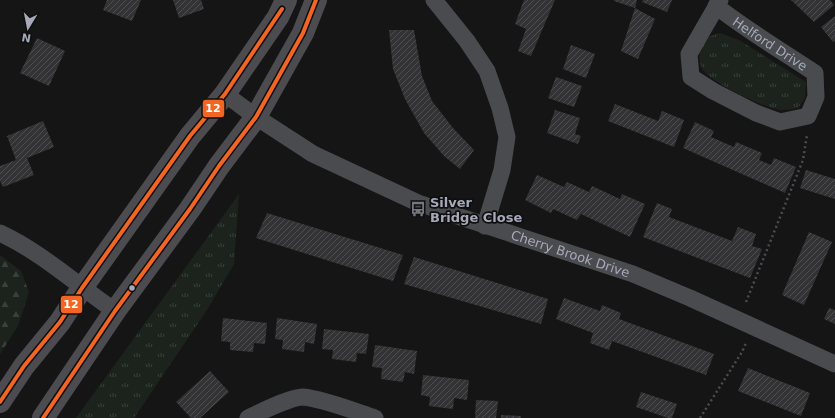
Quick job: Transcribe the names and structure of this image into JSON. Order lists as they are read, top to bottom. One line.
{"streets":{"street":["Helford Drive","Cherry Brook Drive"]},"places":{"bus stop":["Silver Bridge Close"]},"lines":["transit line 12"],"north":"bottom"}
